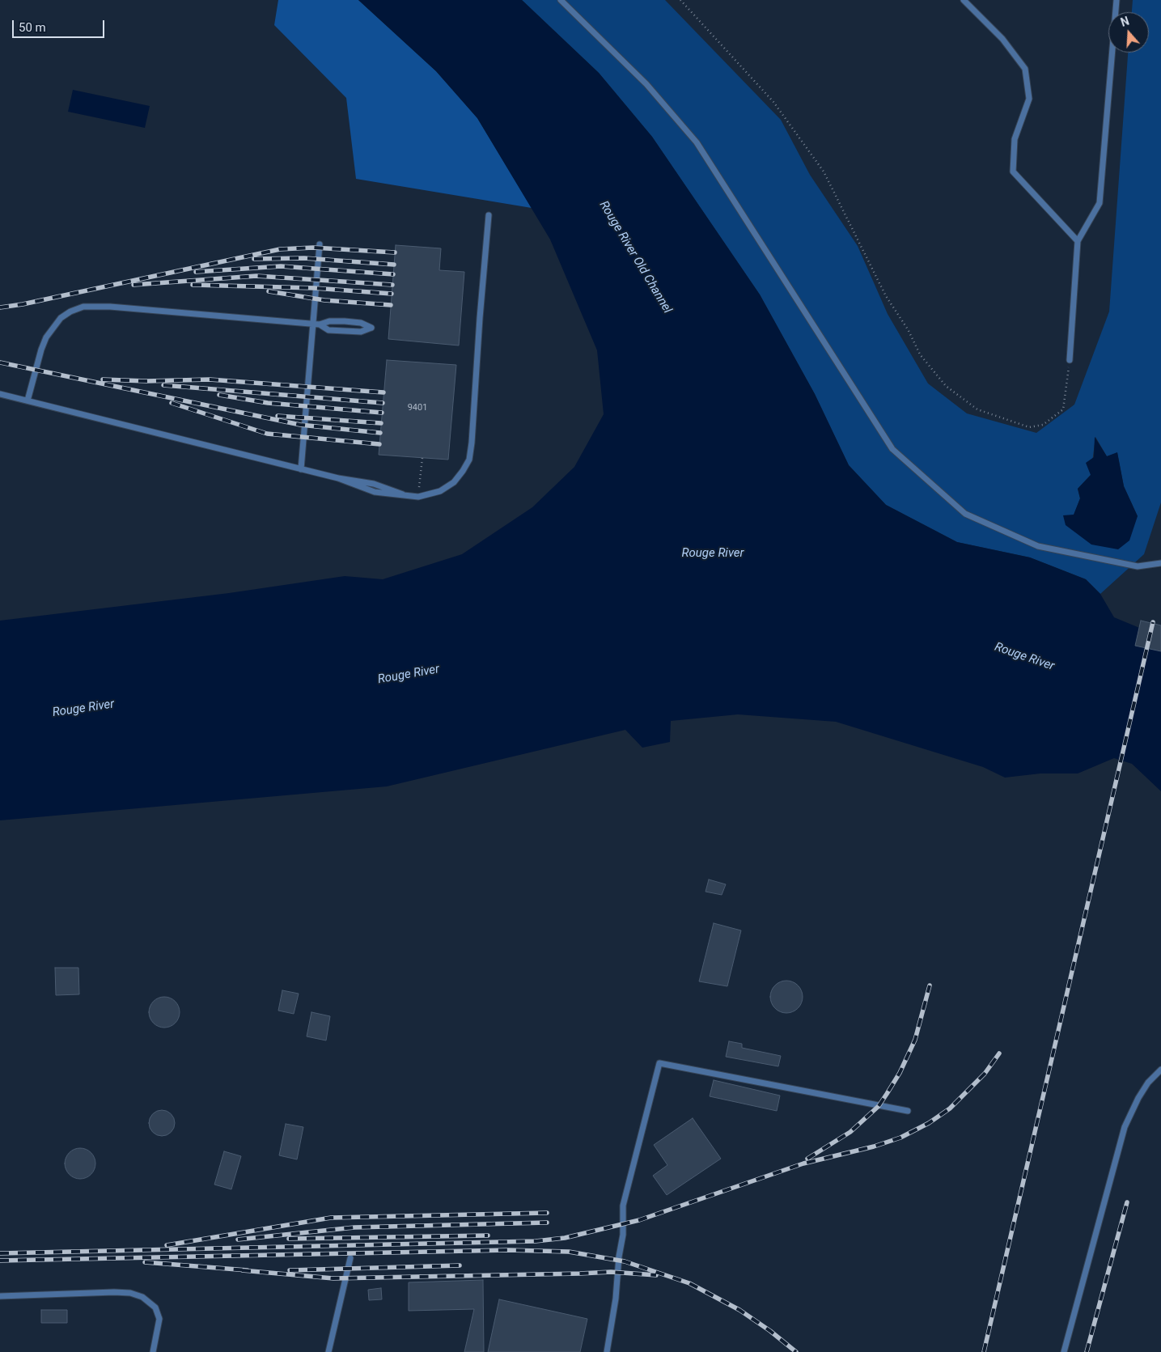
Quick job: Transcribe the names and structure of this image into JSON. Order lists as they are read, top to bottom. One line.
{"water":["Rouge River Old Channel","Rouge River"],"house_numbers":["9401"],"scale_bar":"50 m","north":"top"}
